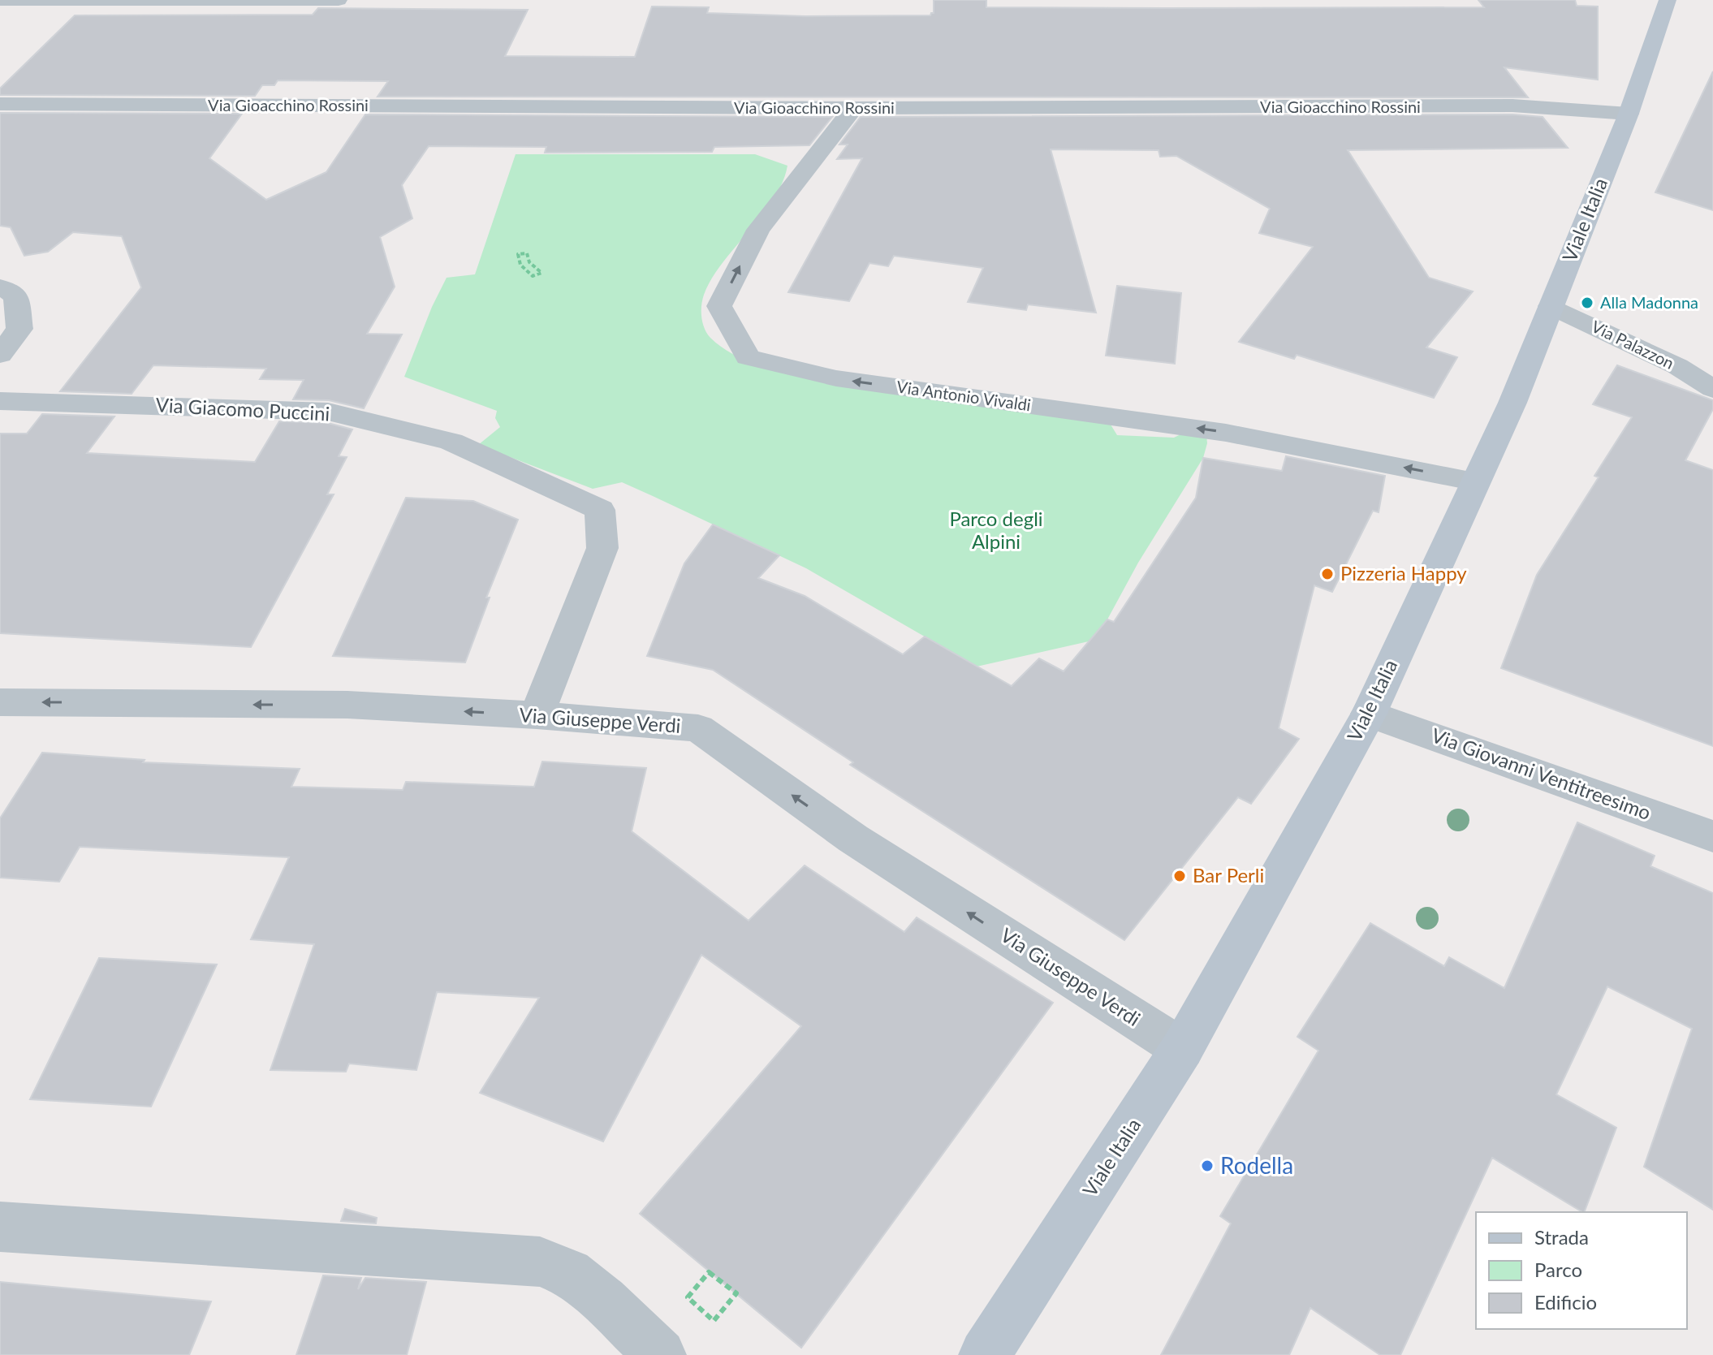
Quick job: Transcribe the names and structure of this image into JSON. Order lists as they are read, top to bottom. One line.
{"streets":{"main road":["Viale Italia"],"street":["Via Gioacchino Rossini","Via Palazzon","Via Antonio Vivaldi","Via Giacomo Puccini","Via Giuseppe Verdi","Via Giovanni Ventitreesimo"]},"crossings":[["Via Gioacchino Rossini","Viale Italia"],["Via Gioacchino Rossini","Via Antonio Vivaldi"],["Viale Italia","Via Palazzon"],["Viale Italia","Via Antonio Vivaldi"],["Viale Italia","Via Giuseppe Verdi"],["Viale Italia","Via Giovanni Ventitreesimo"],["Via Giacomo Puccini","Via Giuseppe Verdi"]],"one_way":["Via Giuseppe Verdi"],"parks":["Parco degli Alpini"],"places":["Alla Madonna","Pizzeria Happy","Bar Perli","Rodella"],"legend":["Strada","Parco","Edificio"]}
